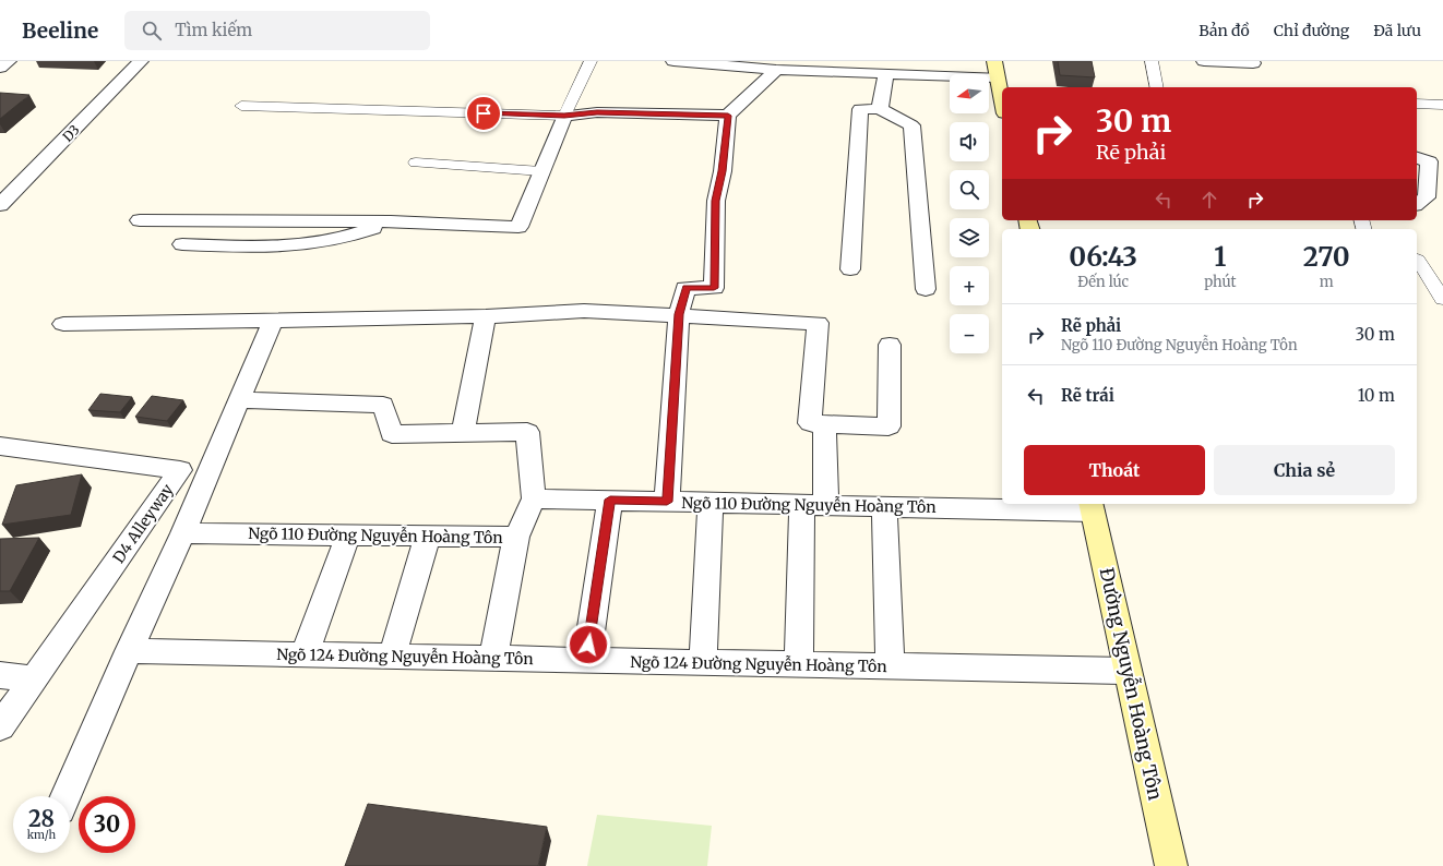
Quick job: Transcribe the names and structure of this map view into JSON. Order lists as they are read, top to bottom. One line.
{"streets":{"main road":["Đường Nguyễn Hoàng Tôn"],"street":["D3","Ngõ 110 Đường Nguyễn Hoàng Tôn","D4 Alleyway","Ngõ 124 Đường Nguyễn Hoàng Tôn"]},"crossings":[["Ngõ 110 Đường Nguyễn Hoàng Tôn","Đường Nguyễn Hoàng Tôn"],["Ngõ 124 Đường Nguyễn Hoàng Tôn","Đường Nguyễn Hoàng Tôn"]],"north":"left","page":{"header":"Beeline","search":"Tìm kiếm","nav":["Bản đồ","Chỉ đường","Đã lưu"],"map_buttons":["+","−"],"turn":["30 m","Rẽ phải"],"eta":["06:43","Đến lúc","1","phút","270","m"],"list":[{"name":"Rẽ phải","note":"Ngõ 110 Đường Nguyễn Hoàng Tôn","value":"30 m"},{"name":"Rẽ trái","value":"10 m"}],"buttons":["Thoát","Chia sẻ"],"speed":"28 km/h","limit":"30"}}
